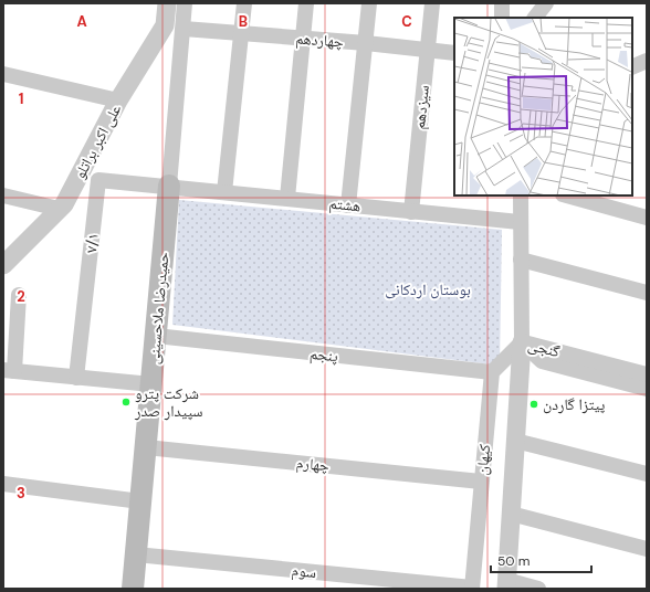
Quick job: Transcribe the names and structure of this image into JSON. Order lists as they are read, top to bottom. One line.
{"streets":{"main road":["حمیدرضا ملاحسینی"],"street":["چهاردهم","سیزدهم","علی اکبر براتلو","هشتم","۷/۱","گنجی","پنجم","کیهان","چهارم","سوم"]},"crossings":[["چهاردهم","سیزدهم"],["سیزدهم","هشتم"],["هشتم","۷/۱"],["هشتم","حمیدرضا ملاحسینی"],["هشتم","کیهان"],["۷/۱","حمیدرضا ملاحسینی"],["حمیدرضا ملاحسینی","پنجم"],["حمیدرضا ملاحسینی","چهارم"],["حمیدرضا ملاحسینی","سوم"],["گنجی","کیهان"],["پنجم","کیهان"],["کیهان","چهارم"],["کیهان","سوم"]],"parks":["بوستان اردکانی"],"places":["شرکت پترو سپیدار صدر","پیتزا گاردن"],"scale_bar":"50 m","grid":{"columns":["A","B","C"],"rows":["1","2","3"]}}
